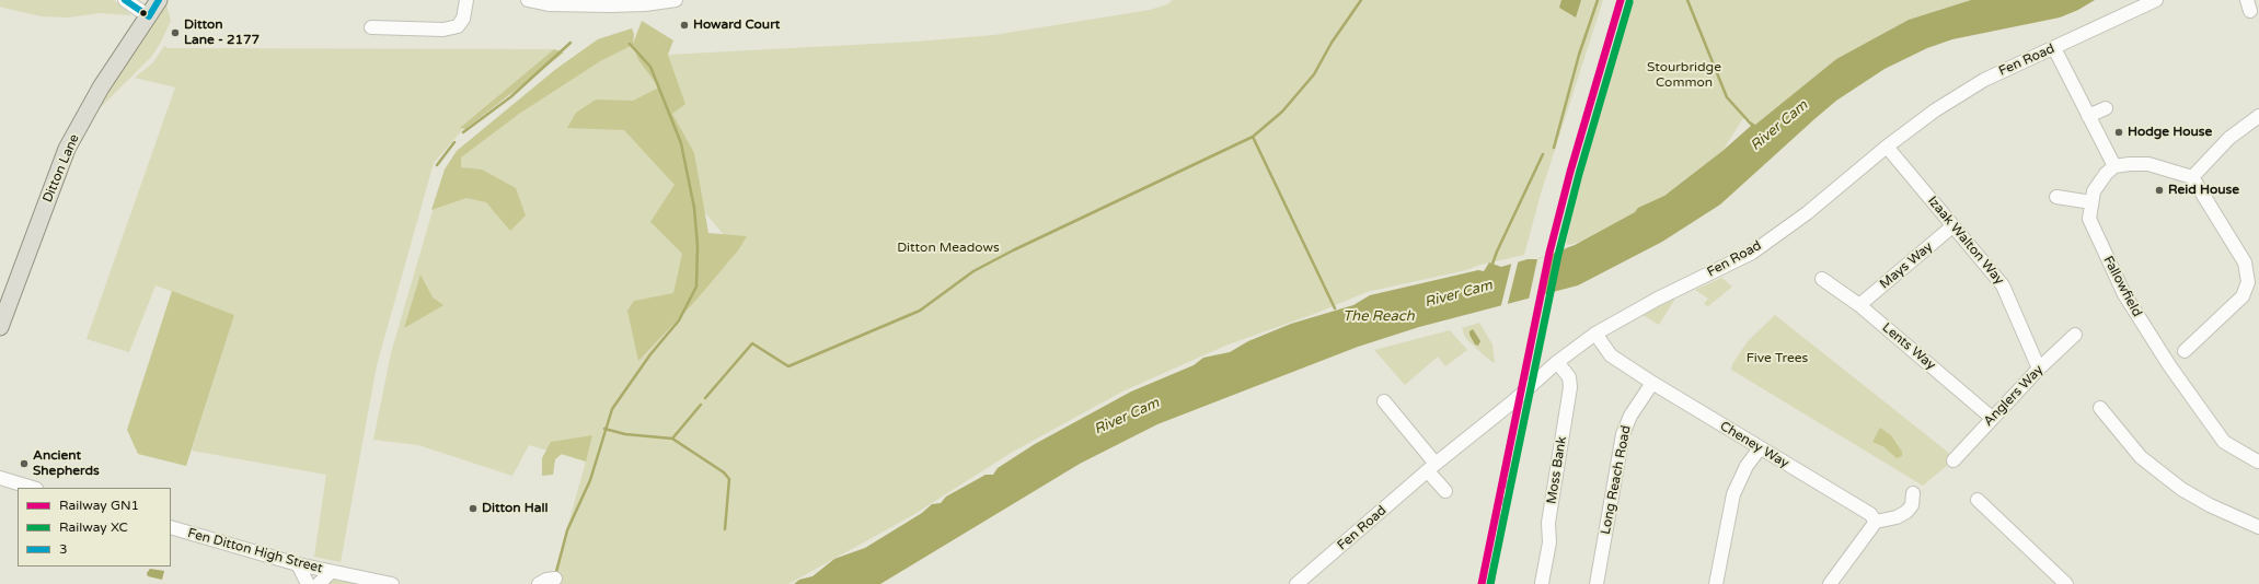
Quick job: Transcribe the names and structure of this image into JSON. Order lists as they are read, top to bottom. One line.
{"streets":{"main road":["Ditton Lane"],"street":["Fen Road","Izaak Walton Way","Mays Way","Fallowfield","Lents Way","Anglers Way","Cheney Way","Moss Bank","Long Reach Road","Fen Ditton High Street"]},"crossings":[["Fen Road","Izaak Walton Way"],["Fen Road","Cheney Way"],["Fen Road","Moss Bank"],["Izaak Walton Way","Mays Way"],["Izaak Walton Way","Anglers Way"],["Mays Way","Lents Way"],["Lents Way","Anglers Way"],["Cheney Way","Long Reach Road"]],"water":["River Cam","The Reach"],"parks":["Stourbridge Common","Ditton Meadows","Five Trees"],"places":["Howard Court","Ditton Lane - 2177","Hodge House","Reid House","Ancient Shepherds","Ditton Hall"],"lines":["rail line GN1","transit line 3","rail line XC"],"legend":["Railway GN1","Railway XC","3"]}
